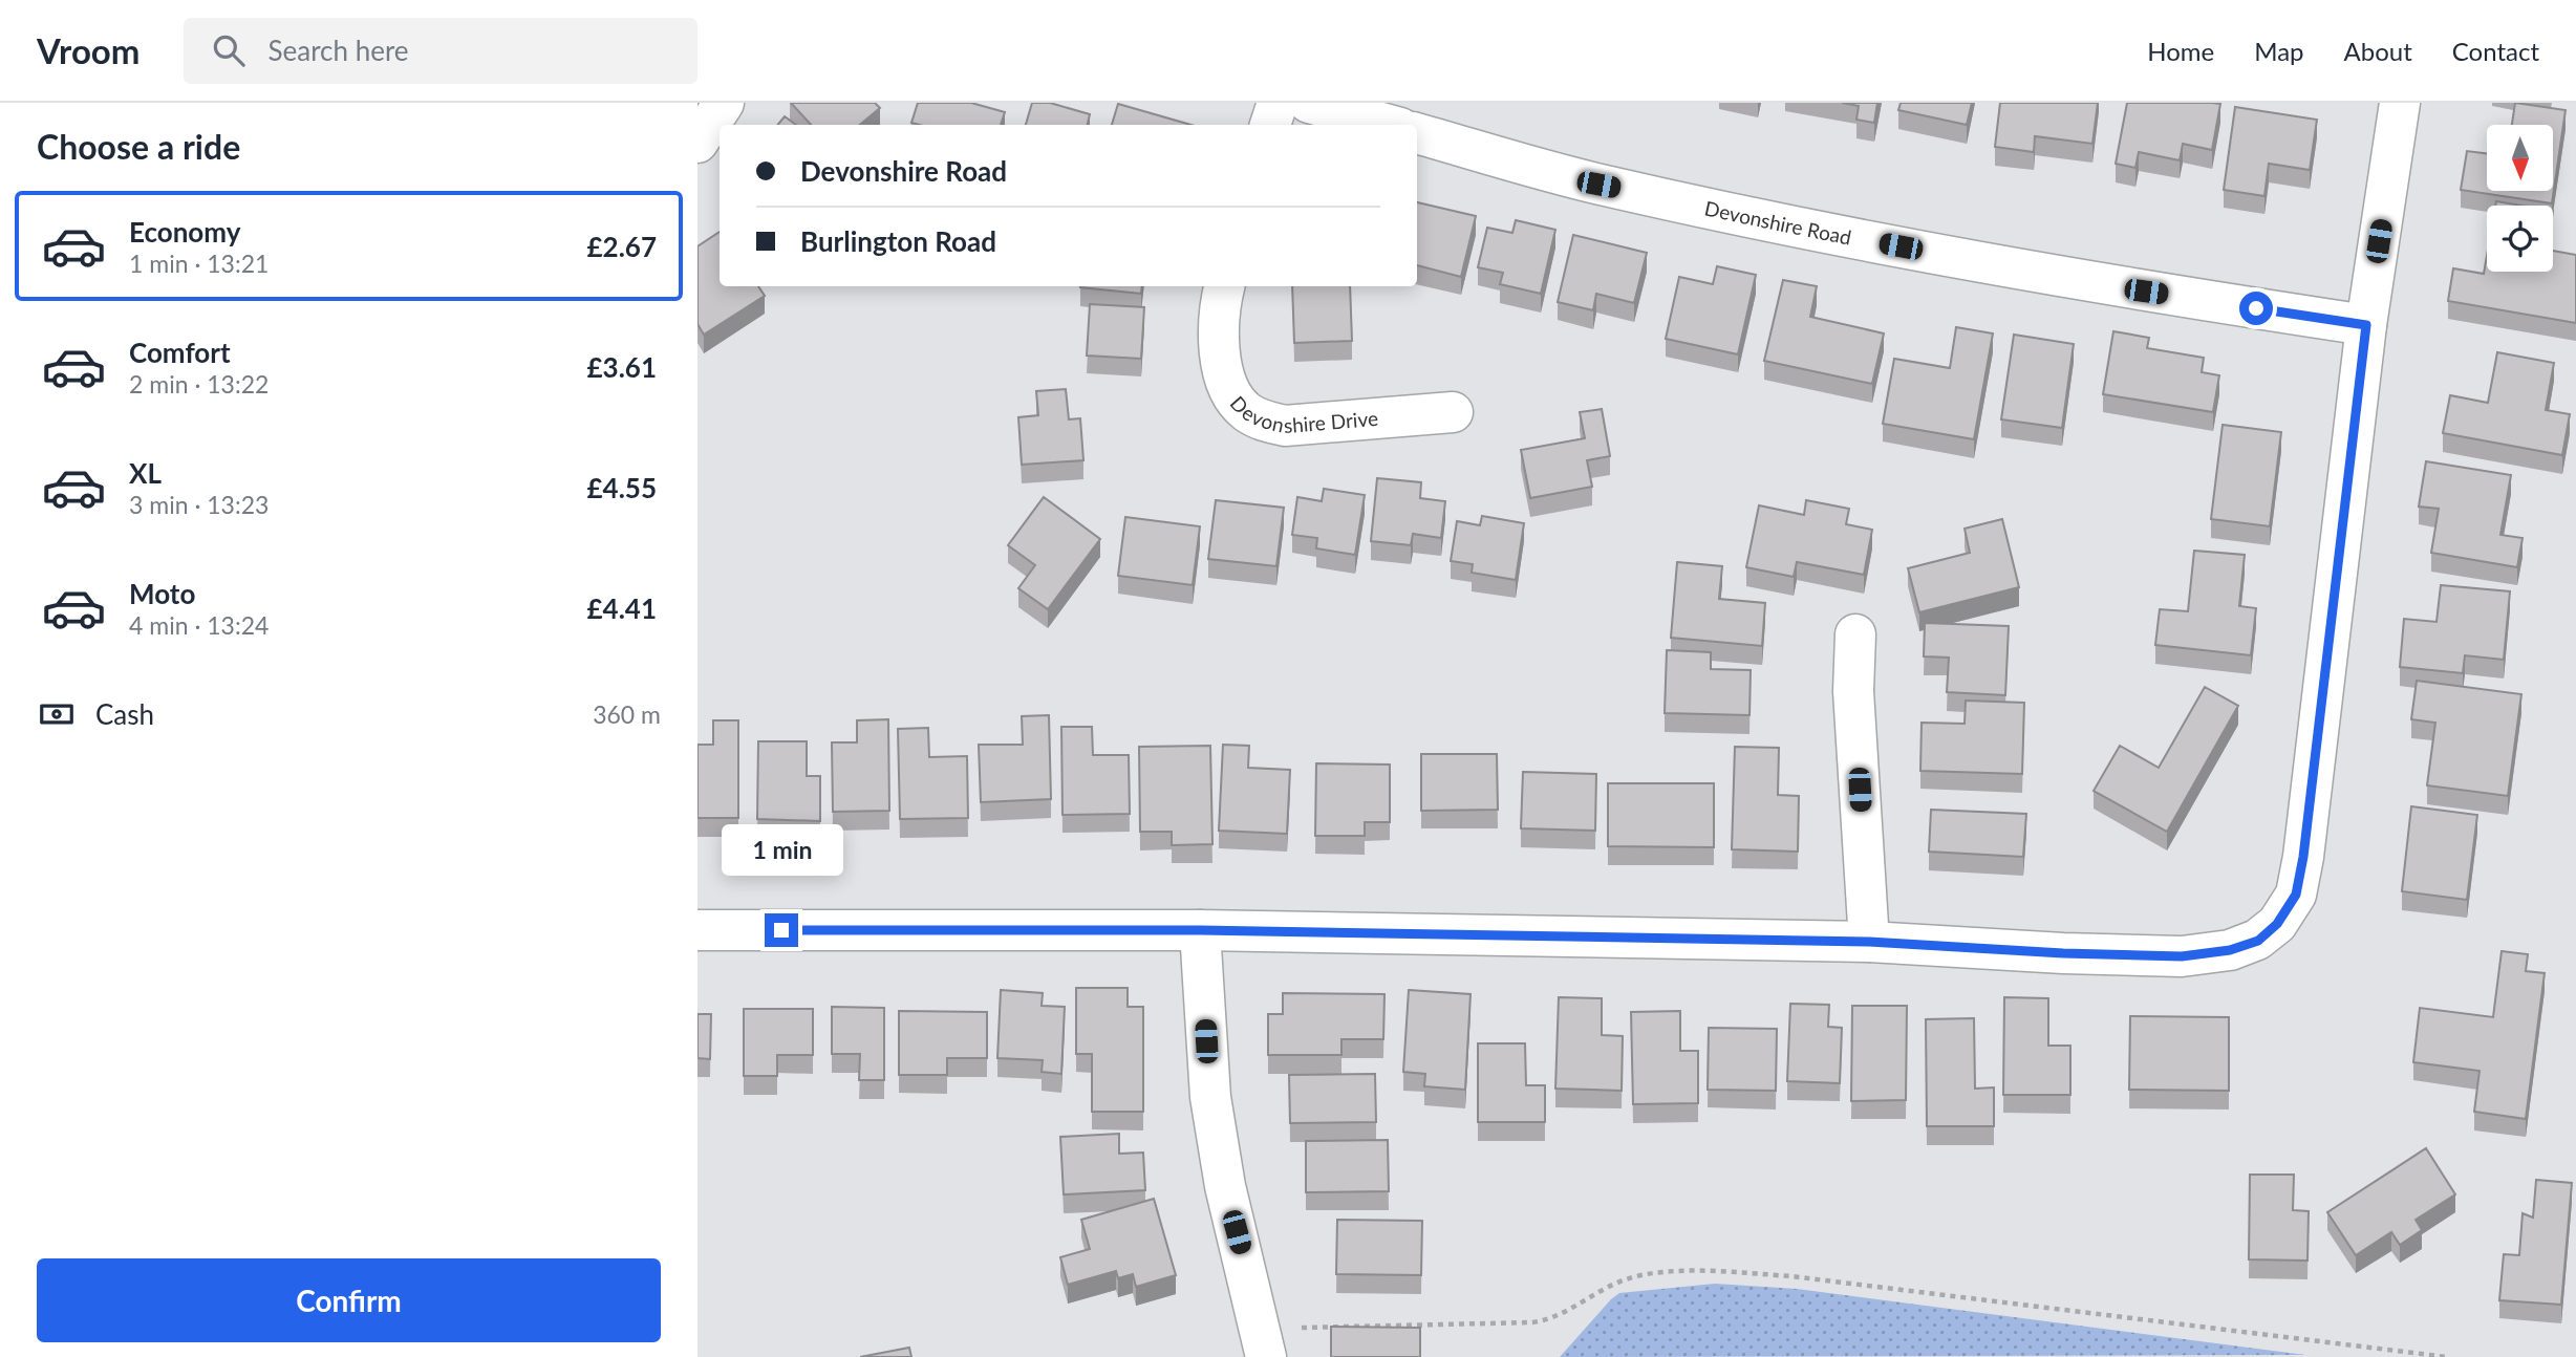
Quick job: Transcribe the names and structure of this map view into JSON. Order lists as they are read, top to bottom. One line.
{"streets":{"street":["Devonshire Road","Devonshire Drive"]},"north":"bottom","page":{"header":"Vroom","search":"Search here","nav":["Home","Map","About","Contact"],"heading":"Choose a ride","banner":["Devonshire Road","Burlington Road"],"list":[{"name":"Economy","note":"1 min · 13:21","value":"£2.67"},{"name":"Comfort","note":"2 min · 13:22","value":"£3.61"},{"name":"XL","note":"3 min · 13:23","value":"£4.55"},{"name":"Moto","note":"4 min · 13:24","value":"£4.41"}],"pay":["Cash","360 m"],"bubble":"1 min","buttons":"Confirm"}}
